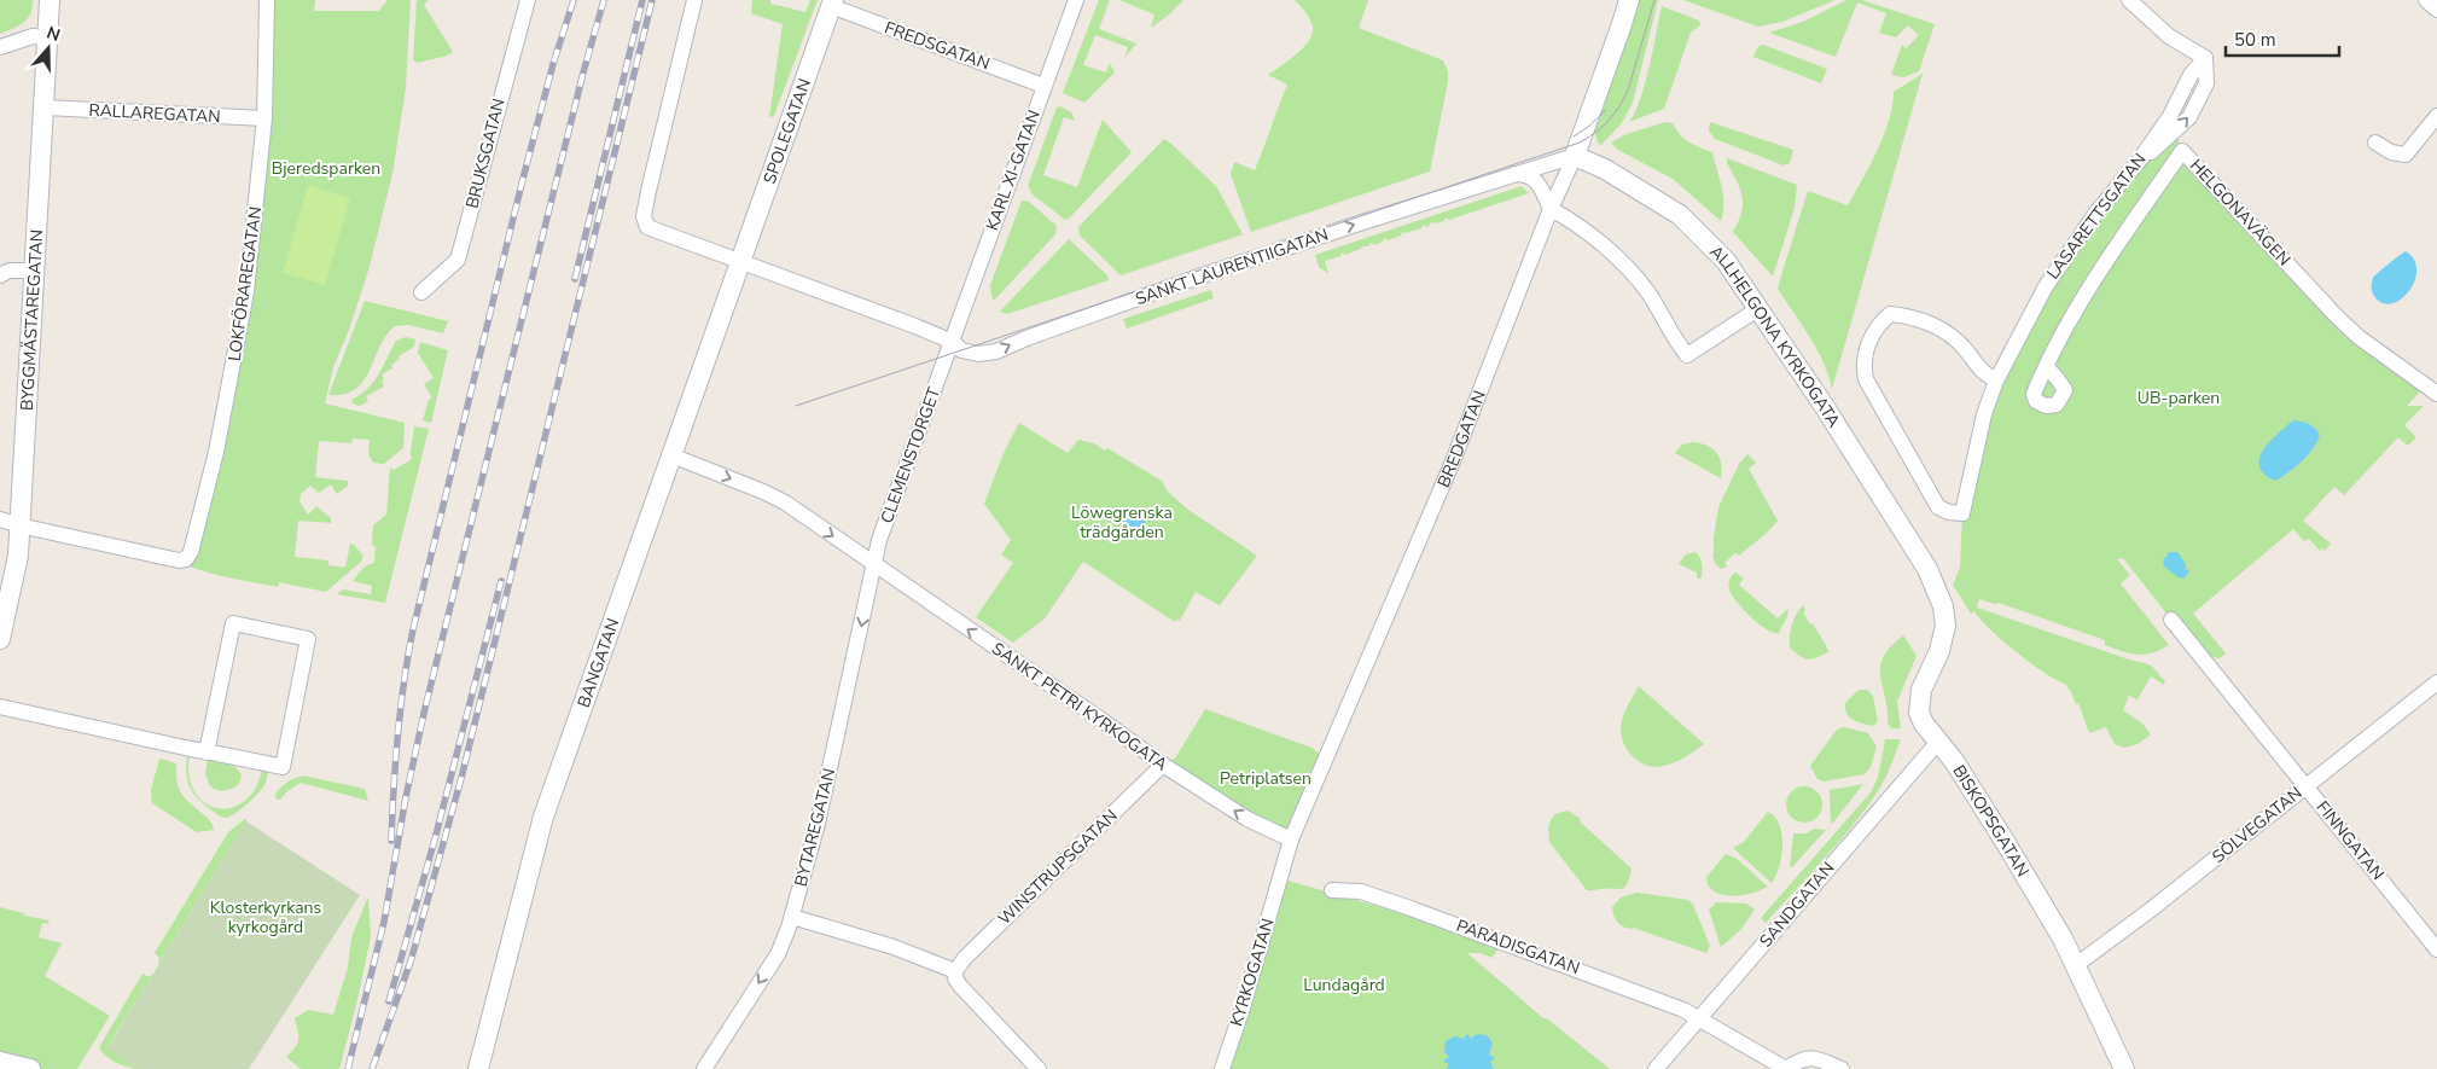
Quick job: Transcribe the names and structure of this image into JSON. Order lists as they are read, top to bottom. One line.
{"streets":{"street":["FREDSGATAN","RALLAREGATAN","SPOLEGATAN","BRUKSGATAN","KARL XI-GATAN","HELGONAVÄGEN","LASARETTSGATAN","SANKT LAURENTIIGATAN","LOKFÖRAREGATAN","BYGGMÄSTAREGATAN","ALLHELGONA KYRKOGATA","BREDGATAN","CLEMENSTORGET","BANGATAN","SANKT PETRI KYRKOGATA","BISKOPSGATAN","SÖLVEGATAN","BYTAREGATAN","FINNGATAN","WINSTRUPSGATAN","SANDGATAN","PARADISGATAN","KYRKOGATAN"]},"crossings":[["FREDSGATAN","SPOLEGATAN"],["FREDSGATAN","KARL XI-GATAN"],["RALLAREGATAN","LOKFÖRAREGATAN"],["RALLAREGATAN","BYGGMÄSTAREGATAN"],["SPOLEGATAN","BANGATAN"],["KARL XI-GATAN","SANKT LAURENTIIGATAN"],["KARL XI-GATAN","CLEMENSTORGET"],["SANKT LAURENTIIGATAN","ALLHELGONA KYRKOGATA"],["SANKT LAURENTIIGATAN","BREDGATAN"],["SANKT LAURENTIIGATAN","CLEMENSTORGET"],["LOKFÖRAREGATAN","BYGGMÄSTAREGATAN"],["ALLHELGONA KYRKOGATA","BREDGATAN"],["ALLHELGONA KYRKOGATA","BISKOPSGATAN"],["BREDGATAN","SANKT PETRI KYRKOGATA"],["BREDGATAN","KYRKOGATAN"],["CLEMENSTORGET","SANKT PETRI KYRKOGATA"],["CLEMENSTORGET","BYTAREGATAN"],["SANKT PETRI KYRKOGATA","BYTAREGATAN"],["SANKT PETRI KYRKOGATA","WINSTRUPSGATAN"],["BISKOPSGATAN","SÖLVEGATAN"],["BISKOPSGATAN","SANDGATAN"],["SÖLVEGATAN","FINNGATAN"],["SANDGATAN","PARADISGATAN"]],"one_way":["SANKT LAURENTIIGATAN","SANKT PETRI KYRKOGATA","BYTAREGATAN"],"parks":["Bjeredsparken","UB-parken","Löwegrenska trädgården","Petriplatsen","Klosterkyrkans kyrkogård","Lundagård"],"scale_bar":"50 m","north":"top"}
